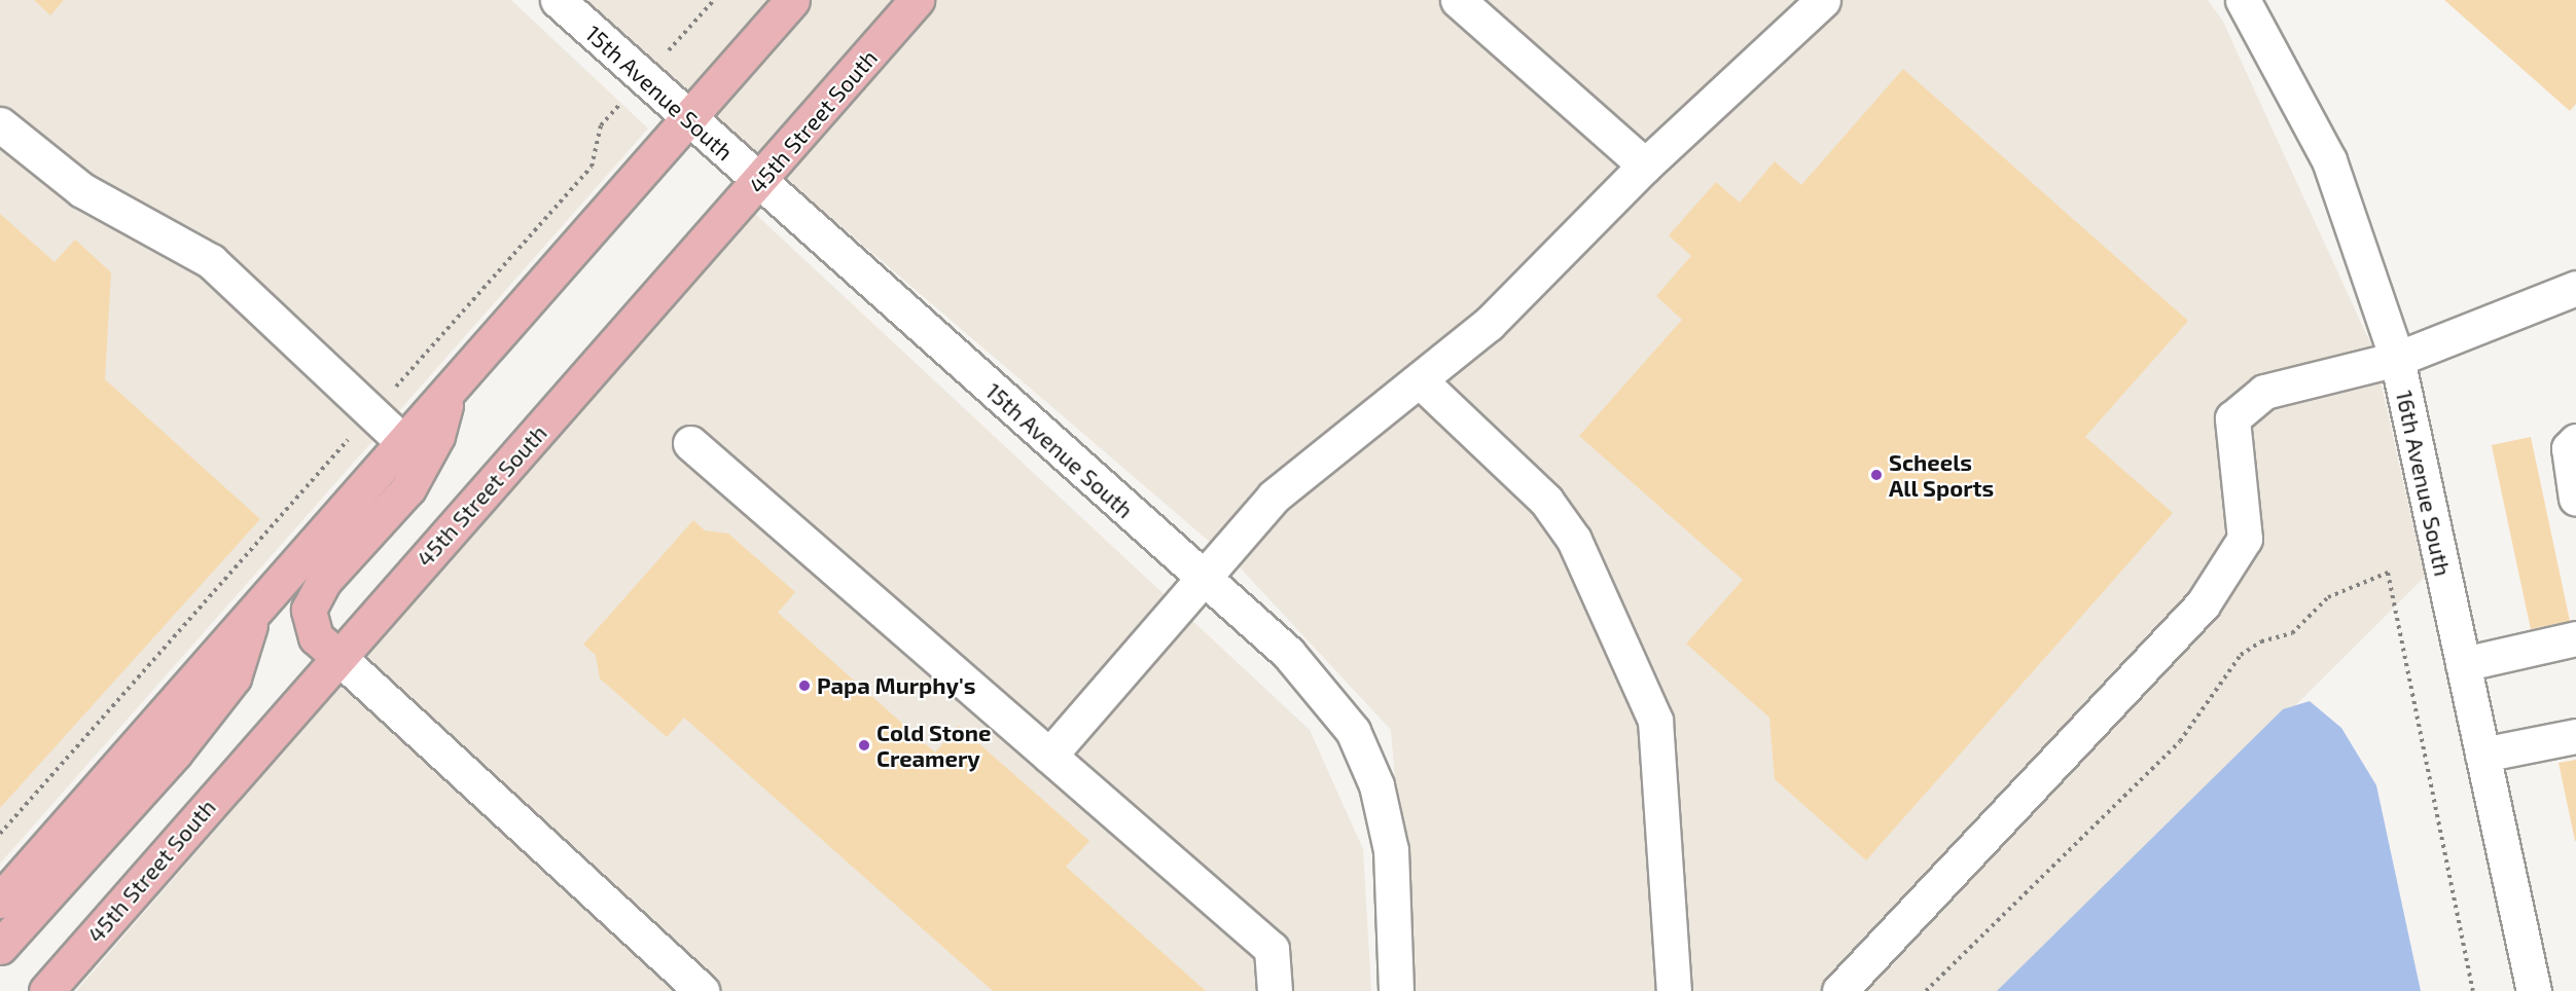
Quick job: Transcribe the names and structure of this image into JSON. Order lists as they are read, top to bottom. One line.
{"streets":{"main road":["45th Street South"],"street":["15th Avenue South","16th Avenue South"]},"crossings":[["15th Avenue South","45th Street South"]],"places":["Scheels All Sports","Papa Murphy's","Cold Stone Creamery"]}
